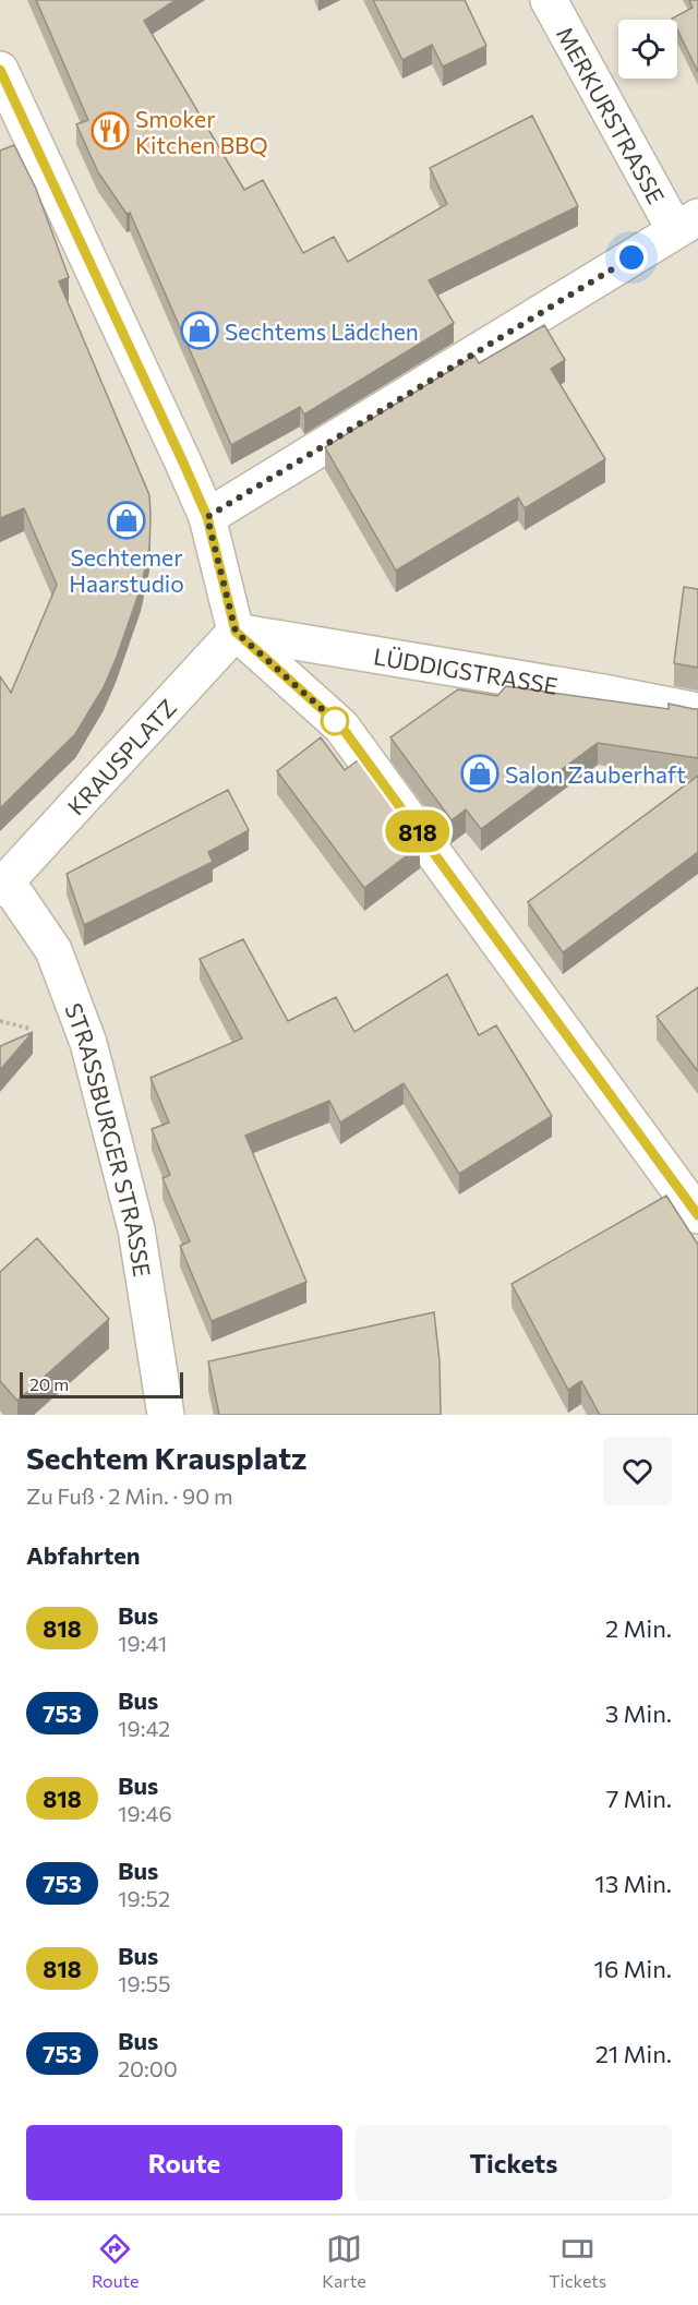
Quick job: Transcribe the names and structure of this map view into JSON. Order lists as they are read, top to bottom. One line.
{"streets":{"street":["MERKURSTRASSE","LÜDDIGSTRASSE","KRAUSPLATZ","STRASSBURGER STRASSE"]},"crossings":[["LÜDDIGSTRASSE","KRAUSPLATZ"],["KRAUSPLATZ","STRASSBURGER STRASSE"]],"places":{"restaurant":["Smoker Kitchen BBQ"],"shop":["Sechtems Lädchen","Sechtemer Haarstudio","Salon Zauberhaft"]},"lines":["bus line 818"],"scale_bar":"20 m","page":{"on_map":"818","scale":"20 m","heading":[["Sechtem Krausplatz","Zu Fuß · 2 Min. · 90 m"],"Abfahrten"],"list":[{"mark":"818","name":"Bus","note":"19:41","value":"2 Min."},{"mark":"753","name":"Bus","note":"19:42","value":"3 Min."},{"mark":"818","name":"Bus","note":"19:46","value":"7 Min."},{"mark":"753","name":"Bus","note":"19:52","value":"13 Min."},{"mark":"818","name":"Bus","note":"19:55","value":"16 Min."},{"mark":"753","name":"Bus","note":"20:00","value":"21 Min."}],"buttons":["Route","Tickets"],"tabs":["Route","Karte","Tickets"]}}
